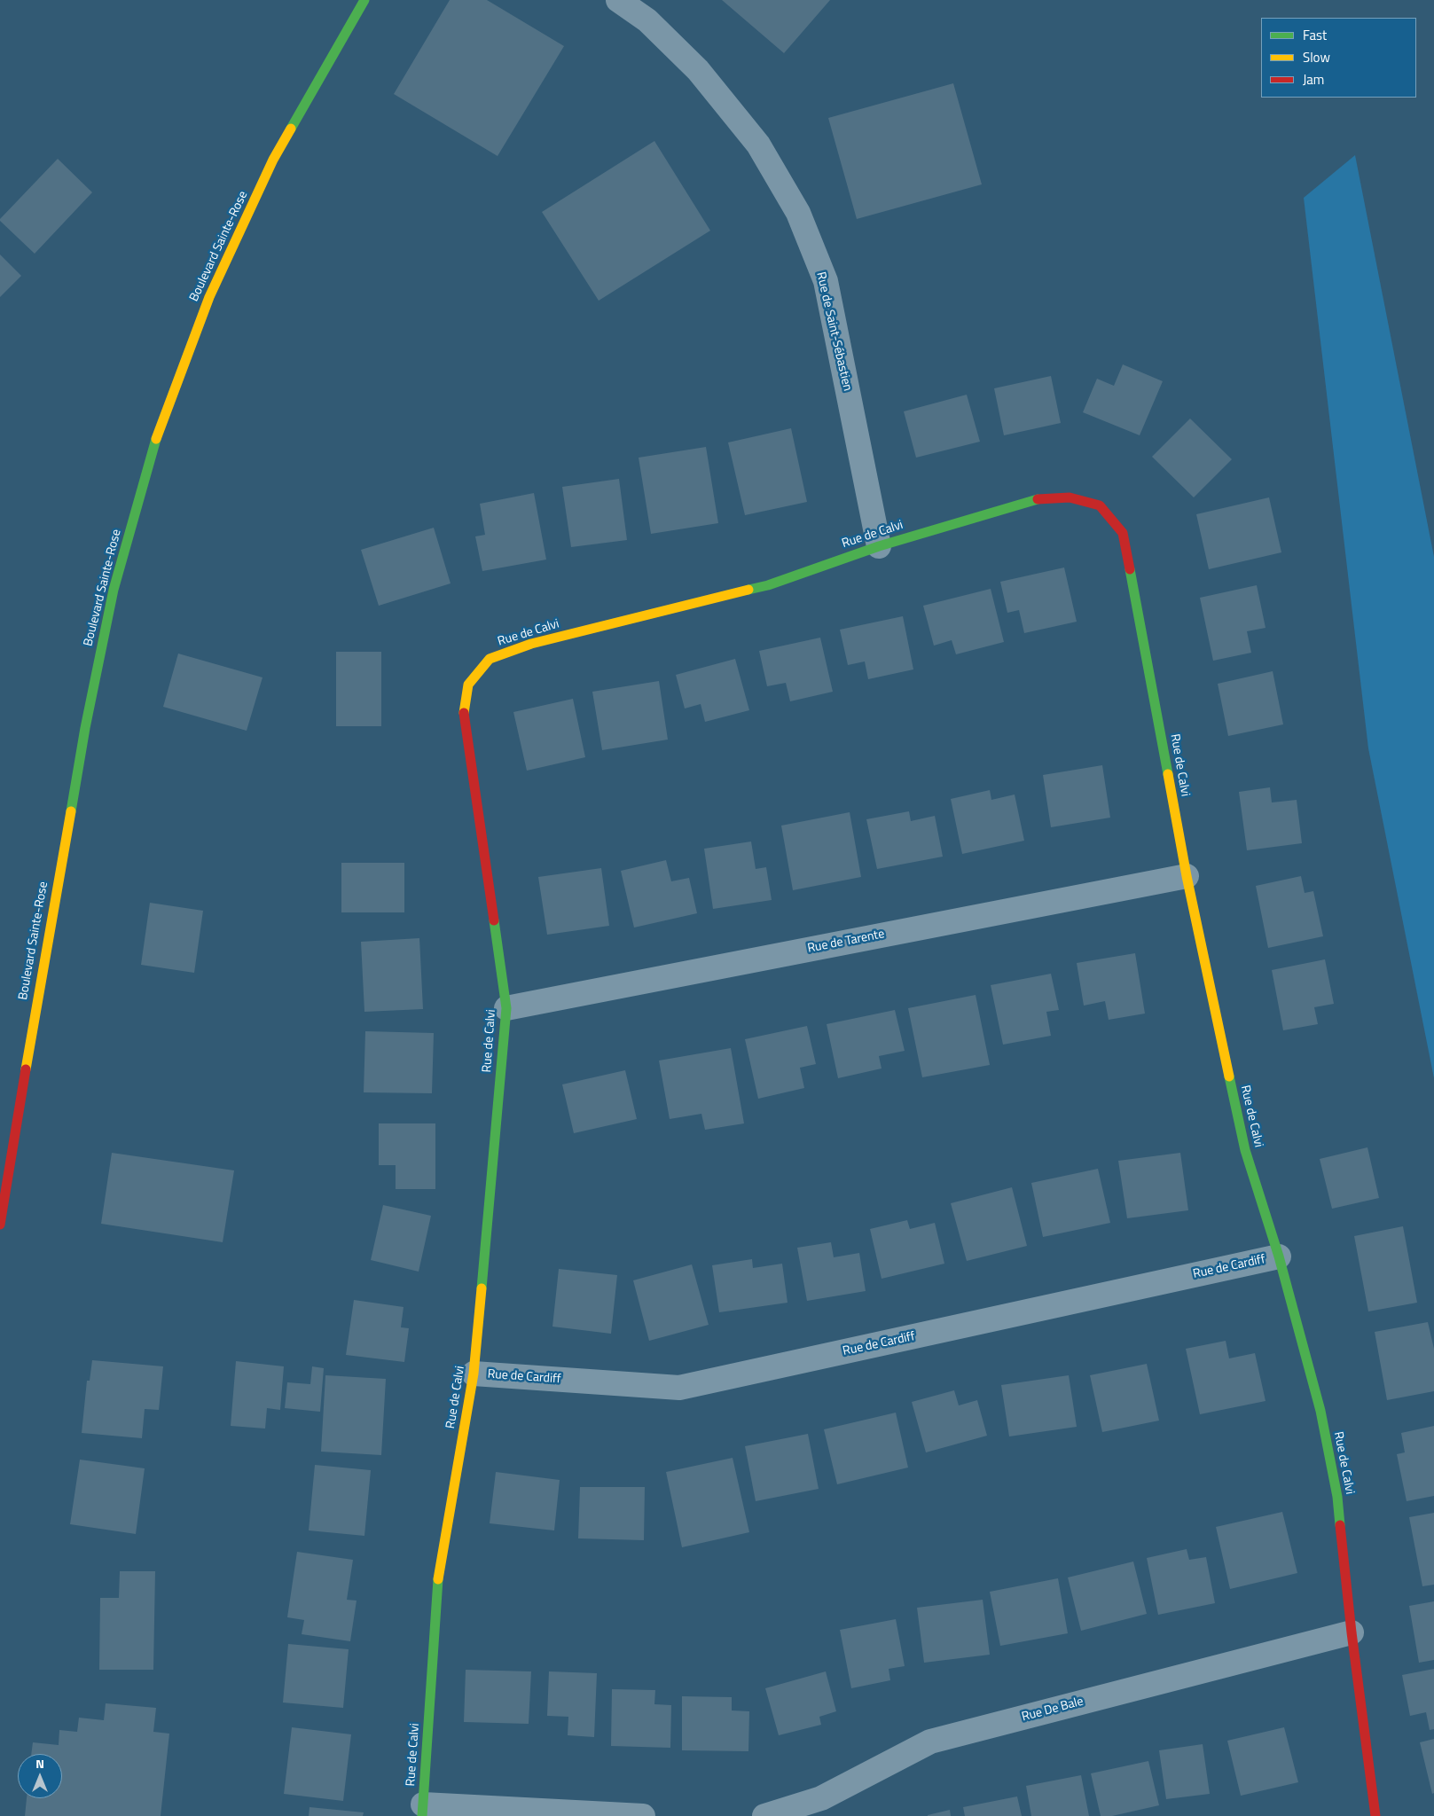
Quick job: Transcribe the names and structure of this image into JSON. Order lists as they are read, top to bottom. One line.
{"streets":{"street":["Boulevard Sainte-Rose","Rue de Saint-Sébastien","Rue de Calvi","Rue de Tarente","Rue de Cardiff","Rue De Bale"]},"crossings":[["Rue de Saint-Sébastien","Rue de Calvi"],["Rue de Calvi","Rue de Tarente"],["Rue de Calvi","Rue de Cardiff"],["Rue de Calvi","Rue De Bale"]],"legend":["Fast","Slow","Jam"],"north":"top"}
